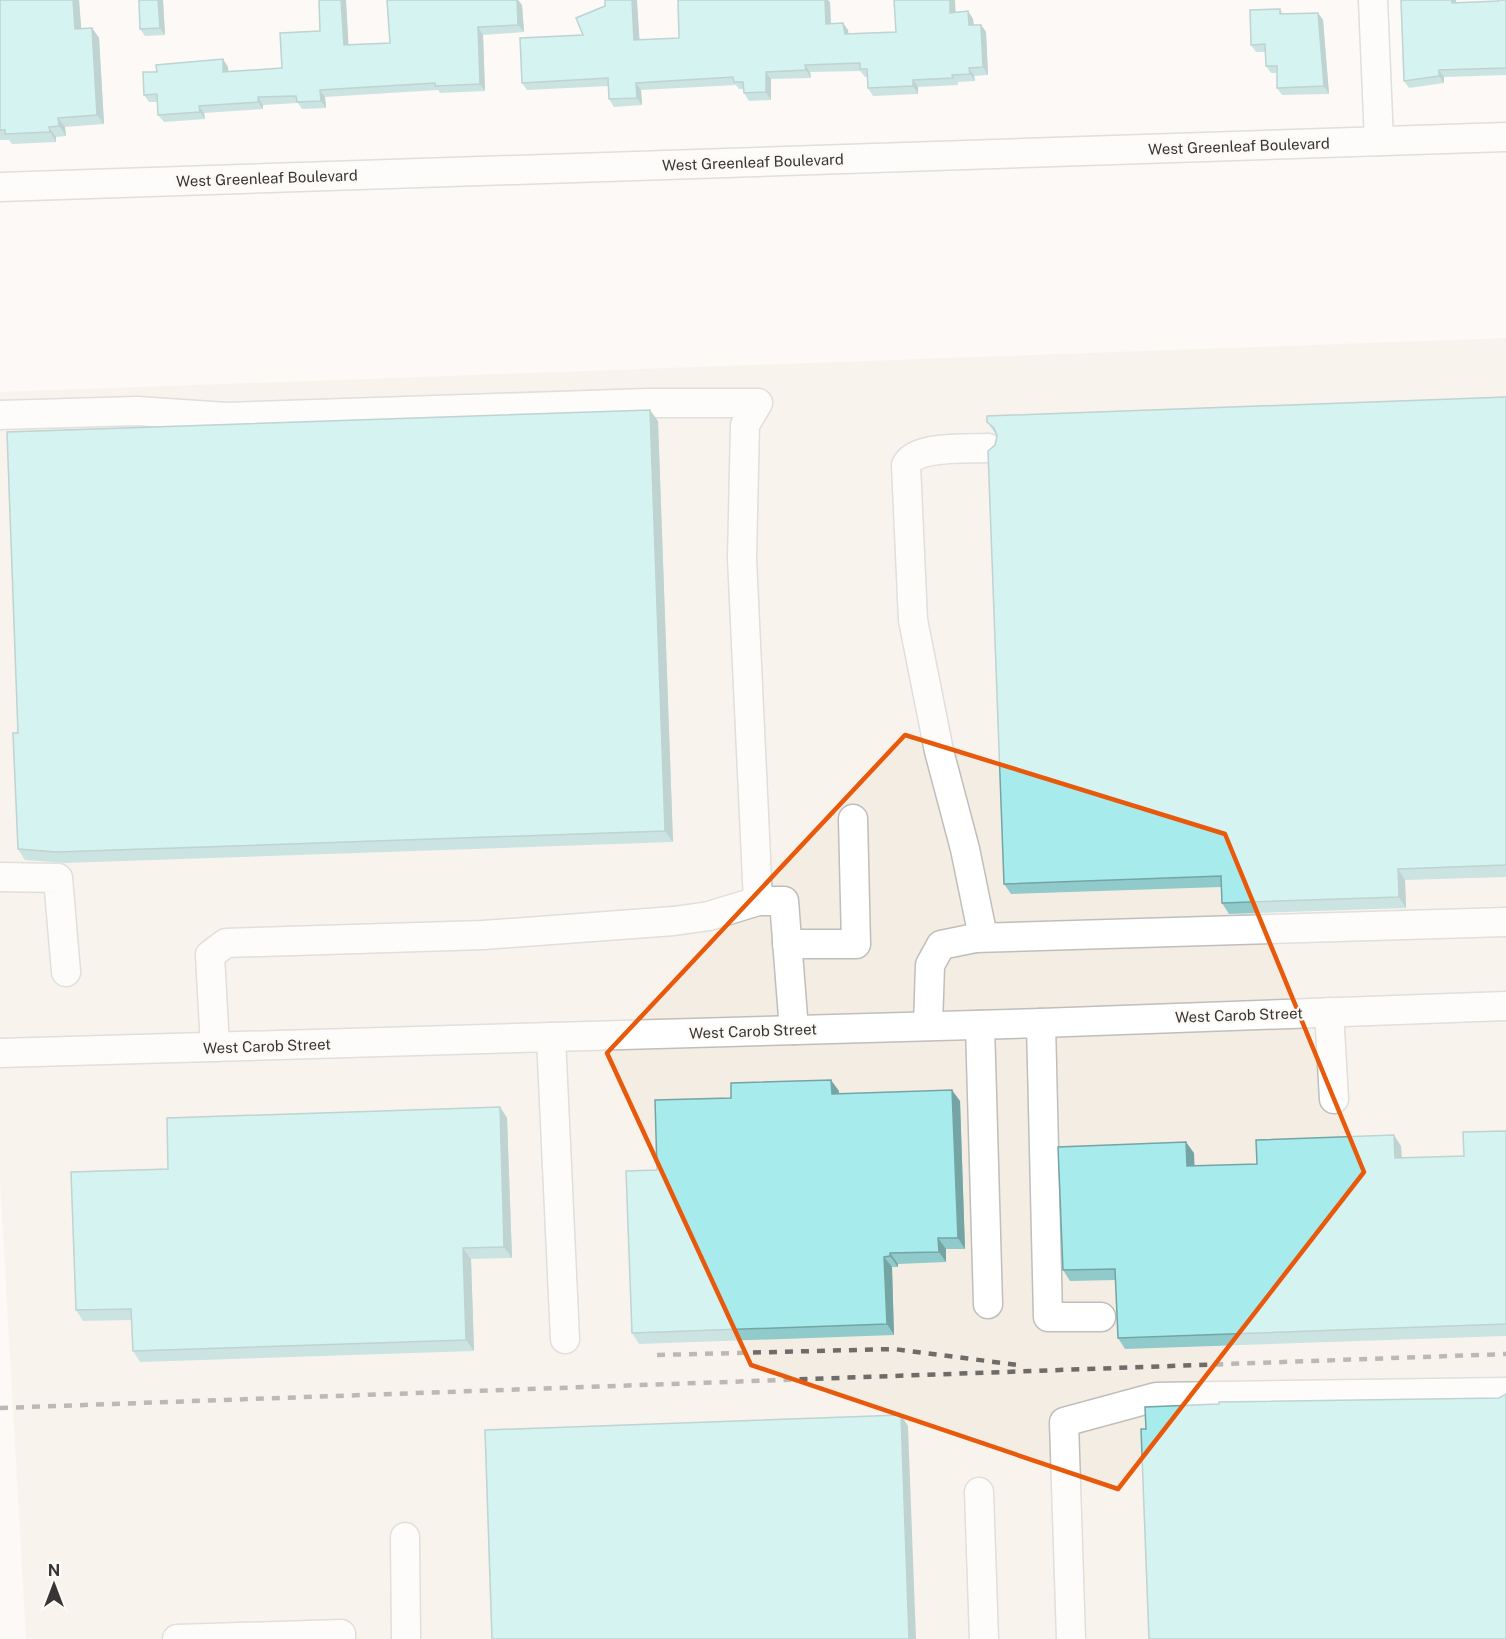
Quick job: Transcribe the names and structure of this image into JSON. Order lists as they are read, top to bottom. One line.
{"streets":{"street":["West Greenleaf Boulevard","West Carob Street"]},"north":"top"}
